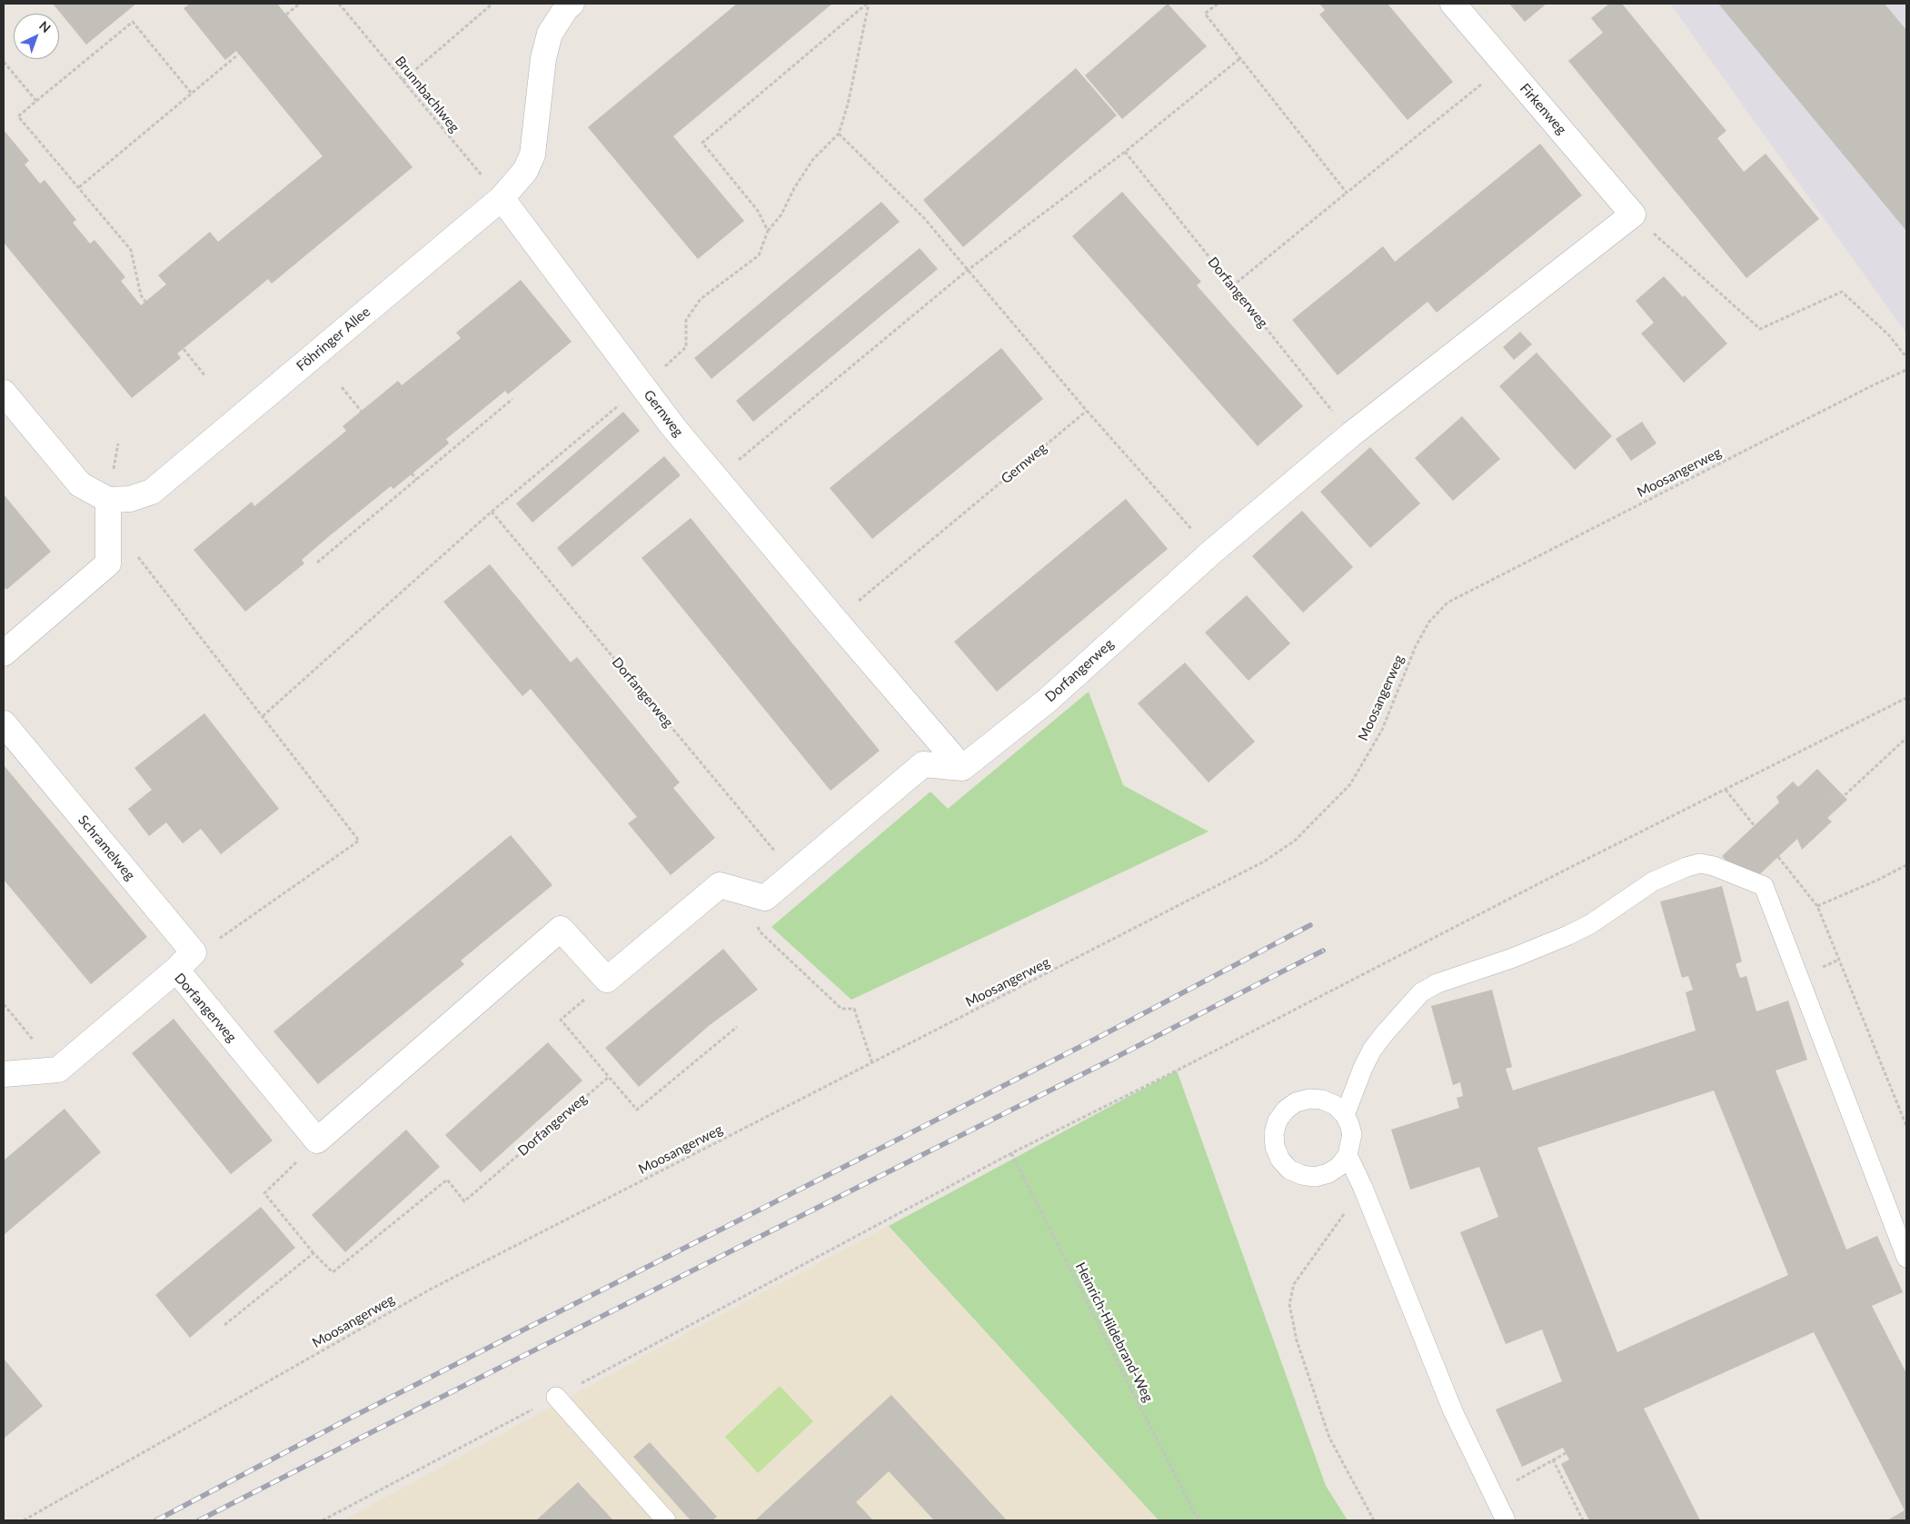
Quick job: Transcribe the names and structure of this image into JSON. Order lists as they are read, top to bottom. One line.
{"streets":{"street":["Firkenweg","Dorfangerweg","Föhringer Allee","Gernweg","Schramelweg"],"path":["Brunnbachlweg","Moosangerweg","Heinrich-Hildebrand-Weg"]},"crossings":[["Brunnbachlweg","Föhringer Allee"],["Brunnbachlweg","Gernweg"],["Firkenweg","Dorfangerweg"],["Dorfangerweg","Gernweg"],["Dorfangerweg","Schramelweg"],["Föhringer Allee","Gernweg"]],"north":"top right"}
